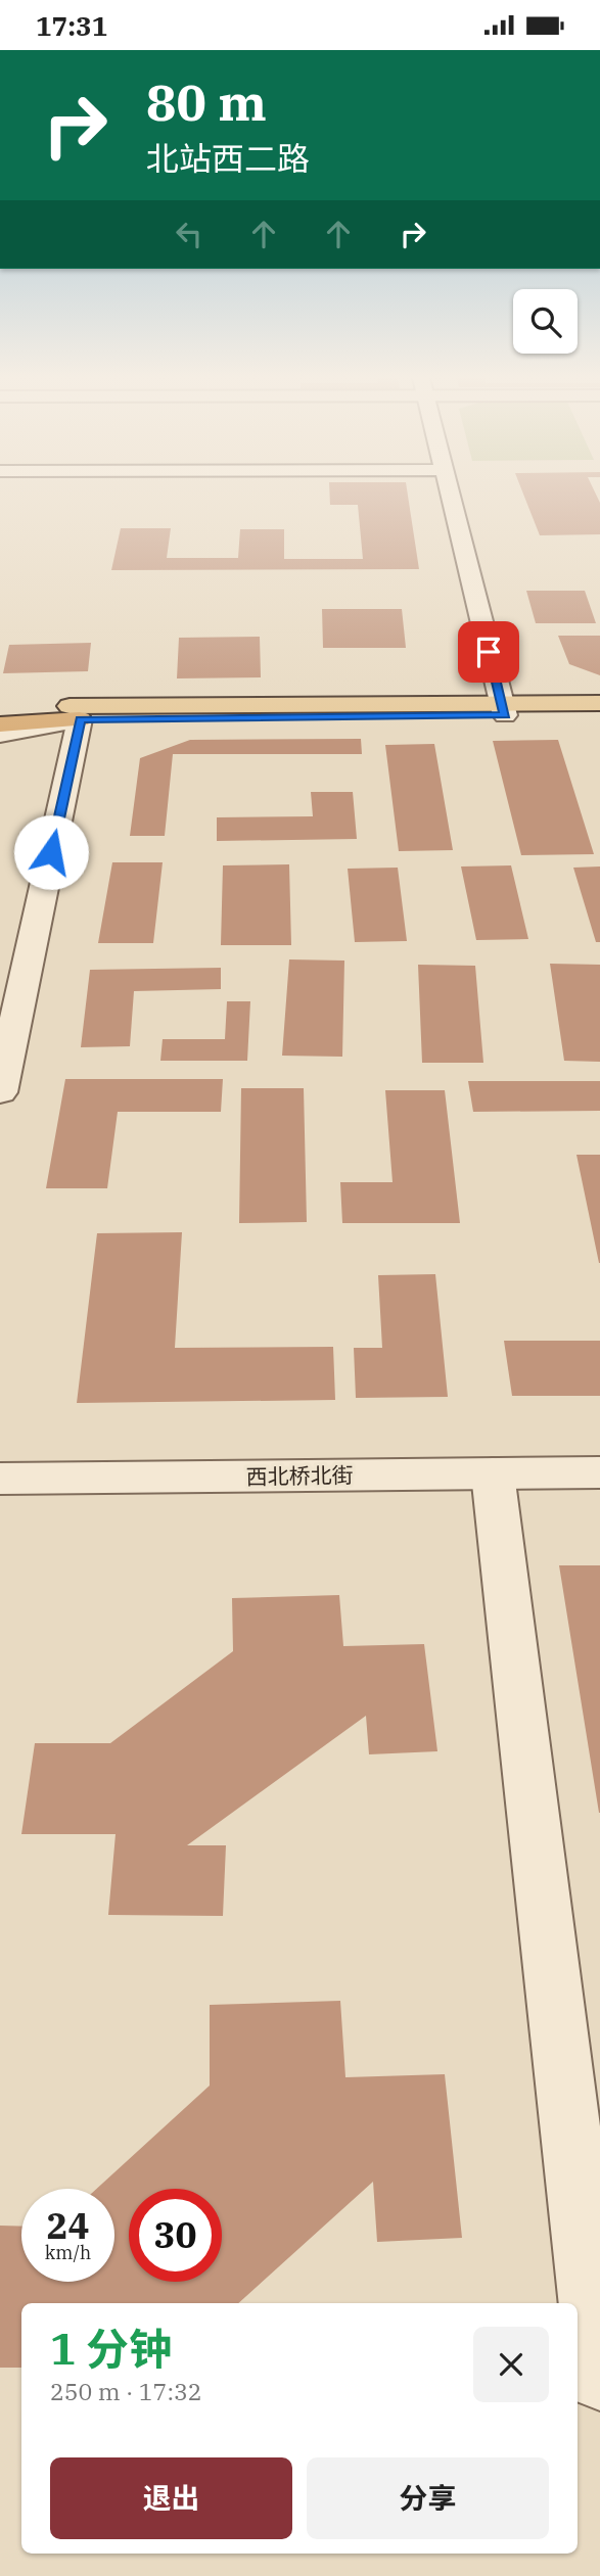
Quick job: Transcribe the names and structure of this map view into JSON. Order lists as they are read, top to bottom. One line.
{"streets":{"street":["西北桥北街"]},"page":{"status":"17:31","turn":["80 m","北站西二路"],"speed":"24 km/h","limit":"30","heading":["1 分钟","250 m · 17:32"],"buttons":["退出","分享"]}}
